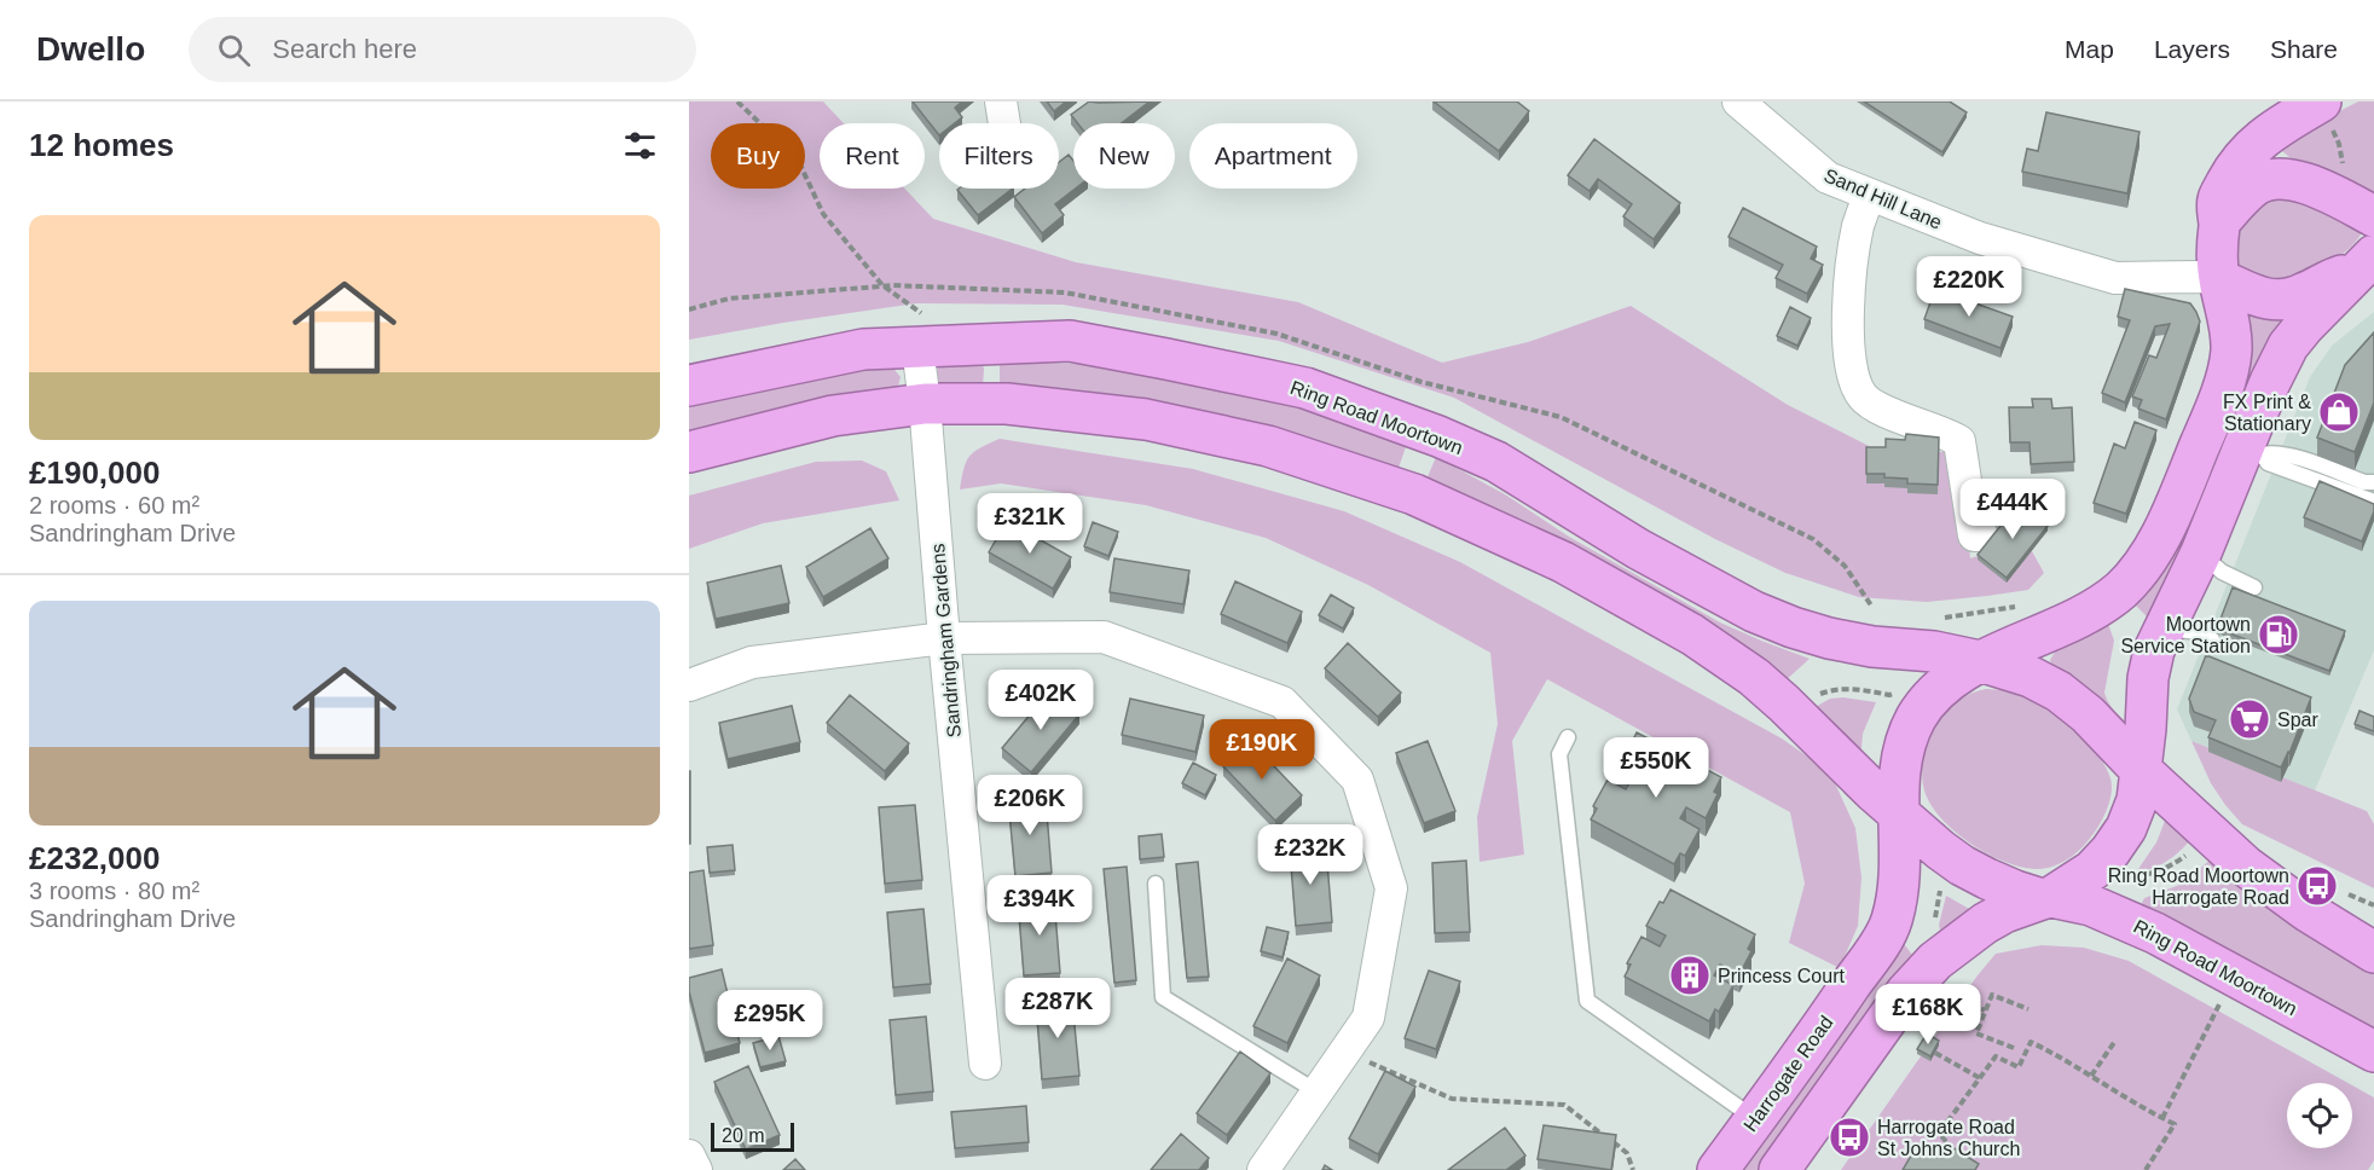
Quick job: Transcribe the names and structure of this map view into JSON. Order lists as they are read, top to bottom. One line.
{"streets":{"highway":["Ring Road Moortown","Harrogate Road"],"street":["Sand Hill Lane","Sandringham Gardens"]},"crossings":[["Ring Road Moortown","Sandringham Gardens"],["Ring Road Moortown","Harrogate Road"]],"places":{"shop":["FX Print & Stationary"],"fuel station":["Moortown Service Station"],"supermarket":["Spar"],"bus stop":["Ring Road Moortown Harrogate Road","Harrogate Road St Johns Church"],"building":["Princess Court"]},"scale_bar":"20 m","page":{"header":"Dwello","search":"Search here","nav":["Map","Layers","Share"],"heading":"12 homes","chip":["Buy","Rent","Filters","New","Apartment"],"list":[{"name":"£190,000","note":"2 rooms · 60 m² · Sandringham Drive"},{"name":"£232,000","note":"3 rooms · 80 m² · Sandringham Drive"}],"price":["£220K","£444K","£321K","£402K","£190K","£550K","£206K","£232K","£394K","£287K","£168K","£295K"],"scale":"20 m"}}
